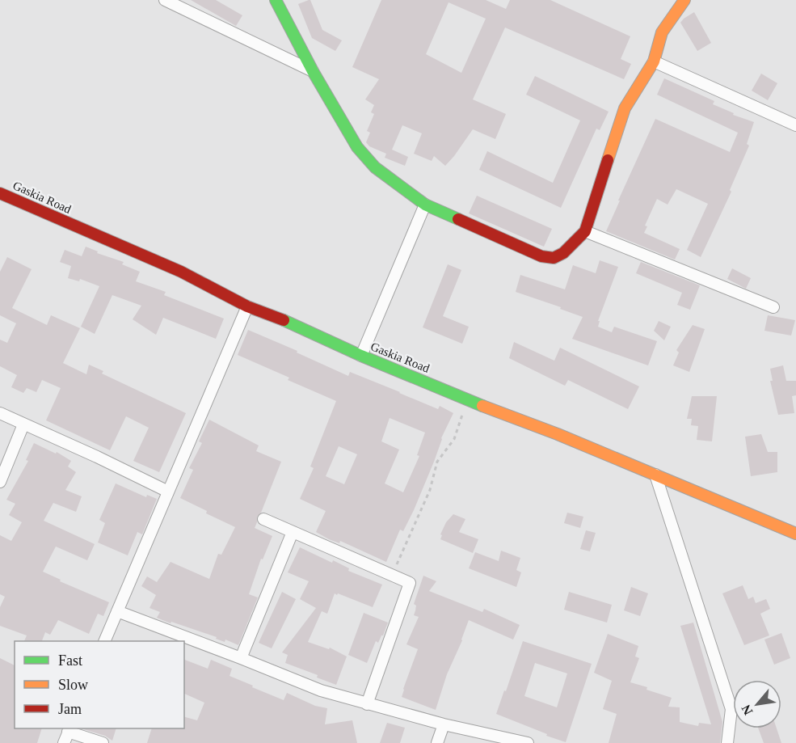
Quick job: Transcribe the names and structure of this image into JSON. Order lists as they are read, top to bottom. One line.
{"streets":{"main road":["Gaskia Road"]},"legend":["Fast","Slow","Jam"],"north":"bottom left"}
